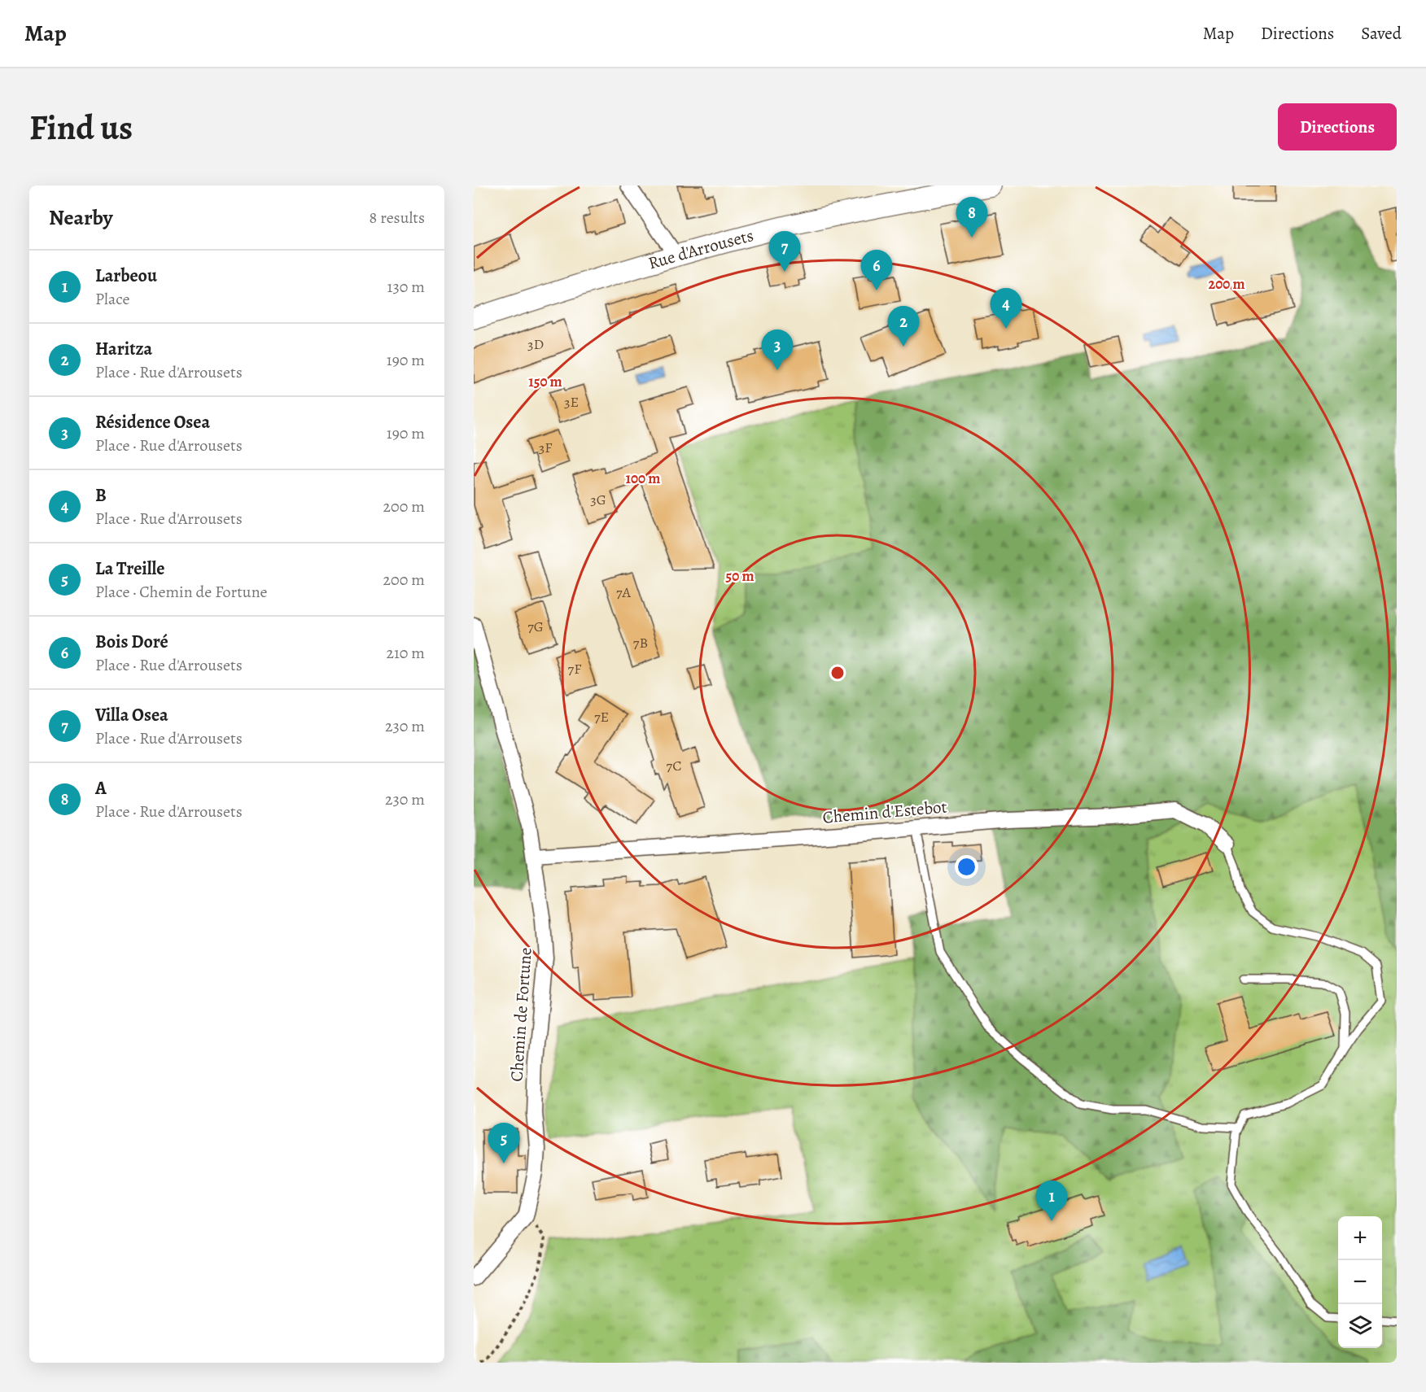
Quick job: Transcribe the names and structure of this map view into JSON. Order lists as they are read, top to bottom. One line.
{"streets":{"main road":["Rue d'Arrousets"],"street":["Chemin d'Estebot","Chemin de Fortune"]},"crossings":[["Chemin d'Estebot","Chemin de Fortune"]],"house_numbers":["3D","3E","3F","3G","7A","7G","7B","7F","7E","7C"],"page":{"header":"Map","nav":["Map","Directions","Saved"],"buttons":"Directions","title":"Find us","heading":["Nearby","8 results"],"pins":["8","7","6","4","2","3","5","1"],"list":[{"mark":"1","name":"Larbeou","note":"Place","value":"130 m"},{"mark":"2","name":"Haritza","note":"Place · Rue d'Arrousets","value":"190 m"},{"mark":"3","name":"Résidence Osea","note":"Place · Rue d'Arrousets","value":"190 m"},{"mark":"4","name":"B","note":"Place · Rue d'Arrousets","value":"200 m"},{"mark":"5","name":"La Treille","note":"Place · Chemin de Fortune","value":"200 m"},{"mark":"6","name":"Bois Doré","note":"Place · Rue d'Arrousets","value":"210 m"},{"mark":"7","name":"Villa Osea","note":"Place · Rue d'Arrousets","value":"230 m"},{"mark":"8","name":"A","note":"Place · Rue d'Arrousets","value":"230 m"}],"map_buttons":["+","−"]},"rings":["200 m","150 m","100 m","50 m"]}
